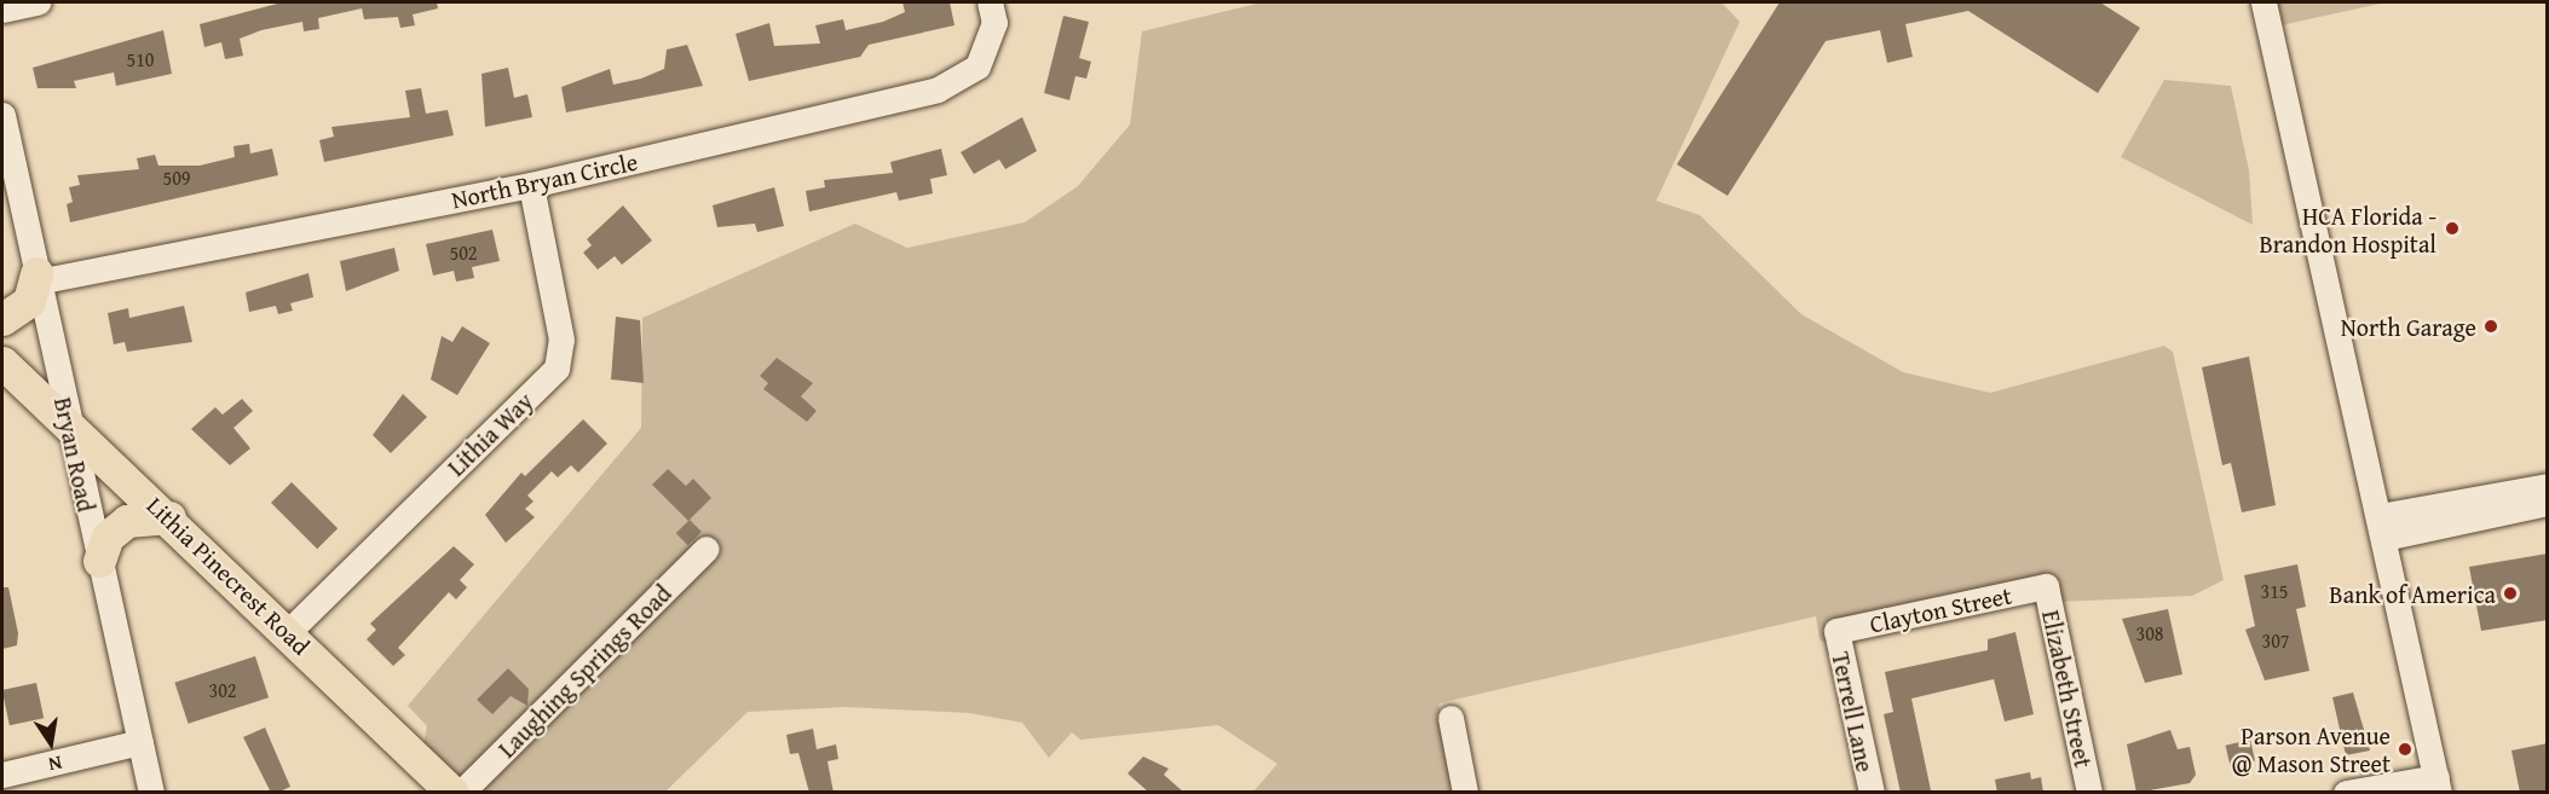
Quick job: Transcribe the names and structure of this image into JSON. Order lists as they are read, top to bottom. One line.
{"streets":{"main road":["Lithia Pinecrest Road"],"street":["North Bryan Circle","Lithia Way","Bryan Road","Clayton Street","Laughing Springs Road","Elizabeth Street","Terrell Lane"]},"crossings":[["North Bryan Circle","Lithia Way"],["North Bryan Circle","Bryan Road"],["Lithia Way","Lithia Pinecrest Road"],["Bryan Road","Lithia Pinecrest Road"],["Clayton Street","Elizabeth Street"],["Clayton Street","Terrell Lane"]],"places":["HCA Florida - Brandon Hospital","North Garage","Bank of America","Parson Avenue @ Mason Street"],"house_numbers":["510","509","502","315","308","307","302"],"north":"bottom"}
